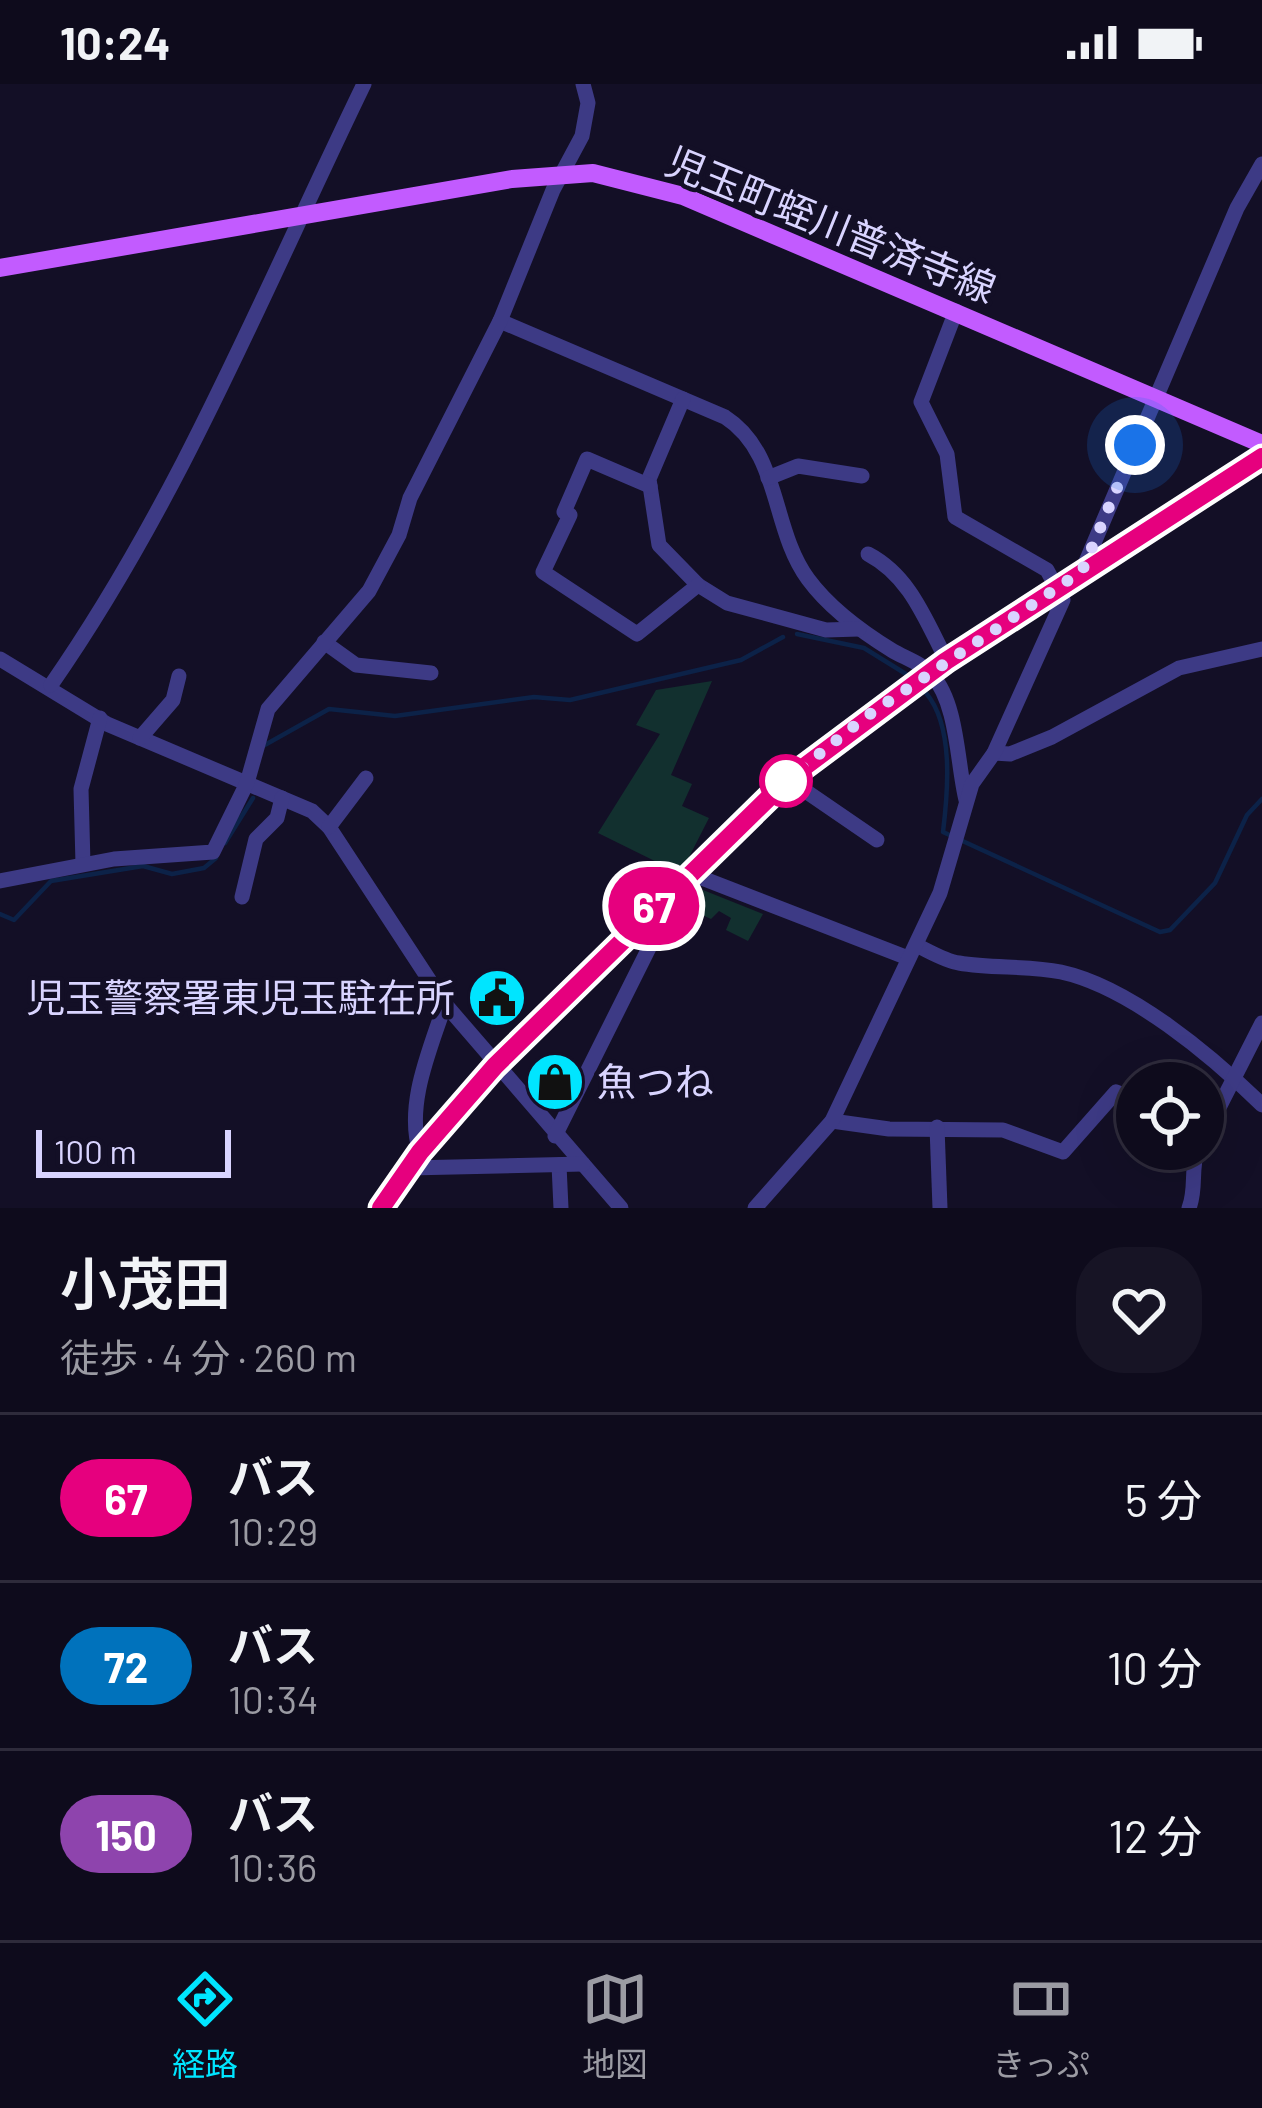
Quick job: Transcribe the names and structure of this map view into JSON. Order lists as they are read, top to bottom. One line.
{"streets":{"main road":["児玉町蛭川普済寺線"]},"places":{"public building":["児玉警察署東児玉駐在所"],"shop":["魚つね"]},"lines":["bus line 67"],"scale_bar":"100 m","page":{"status":"10:24","on_map":"67","scale":"100 m","heading":["小茂田","徒歩 · 4 分 · 260 m"],"list":[{"mark":"67","name":"バス","note":"10:29","value":"5 分"},{"mark":"72","name":"バス","note":"10:34","value":"10 分"},{"mark":"150","name":"バス","note":"10:36","value":"12 分"}],"tabs":["経路","地図","きっぷ"]}}
